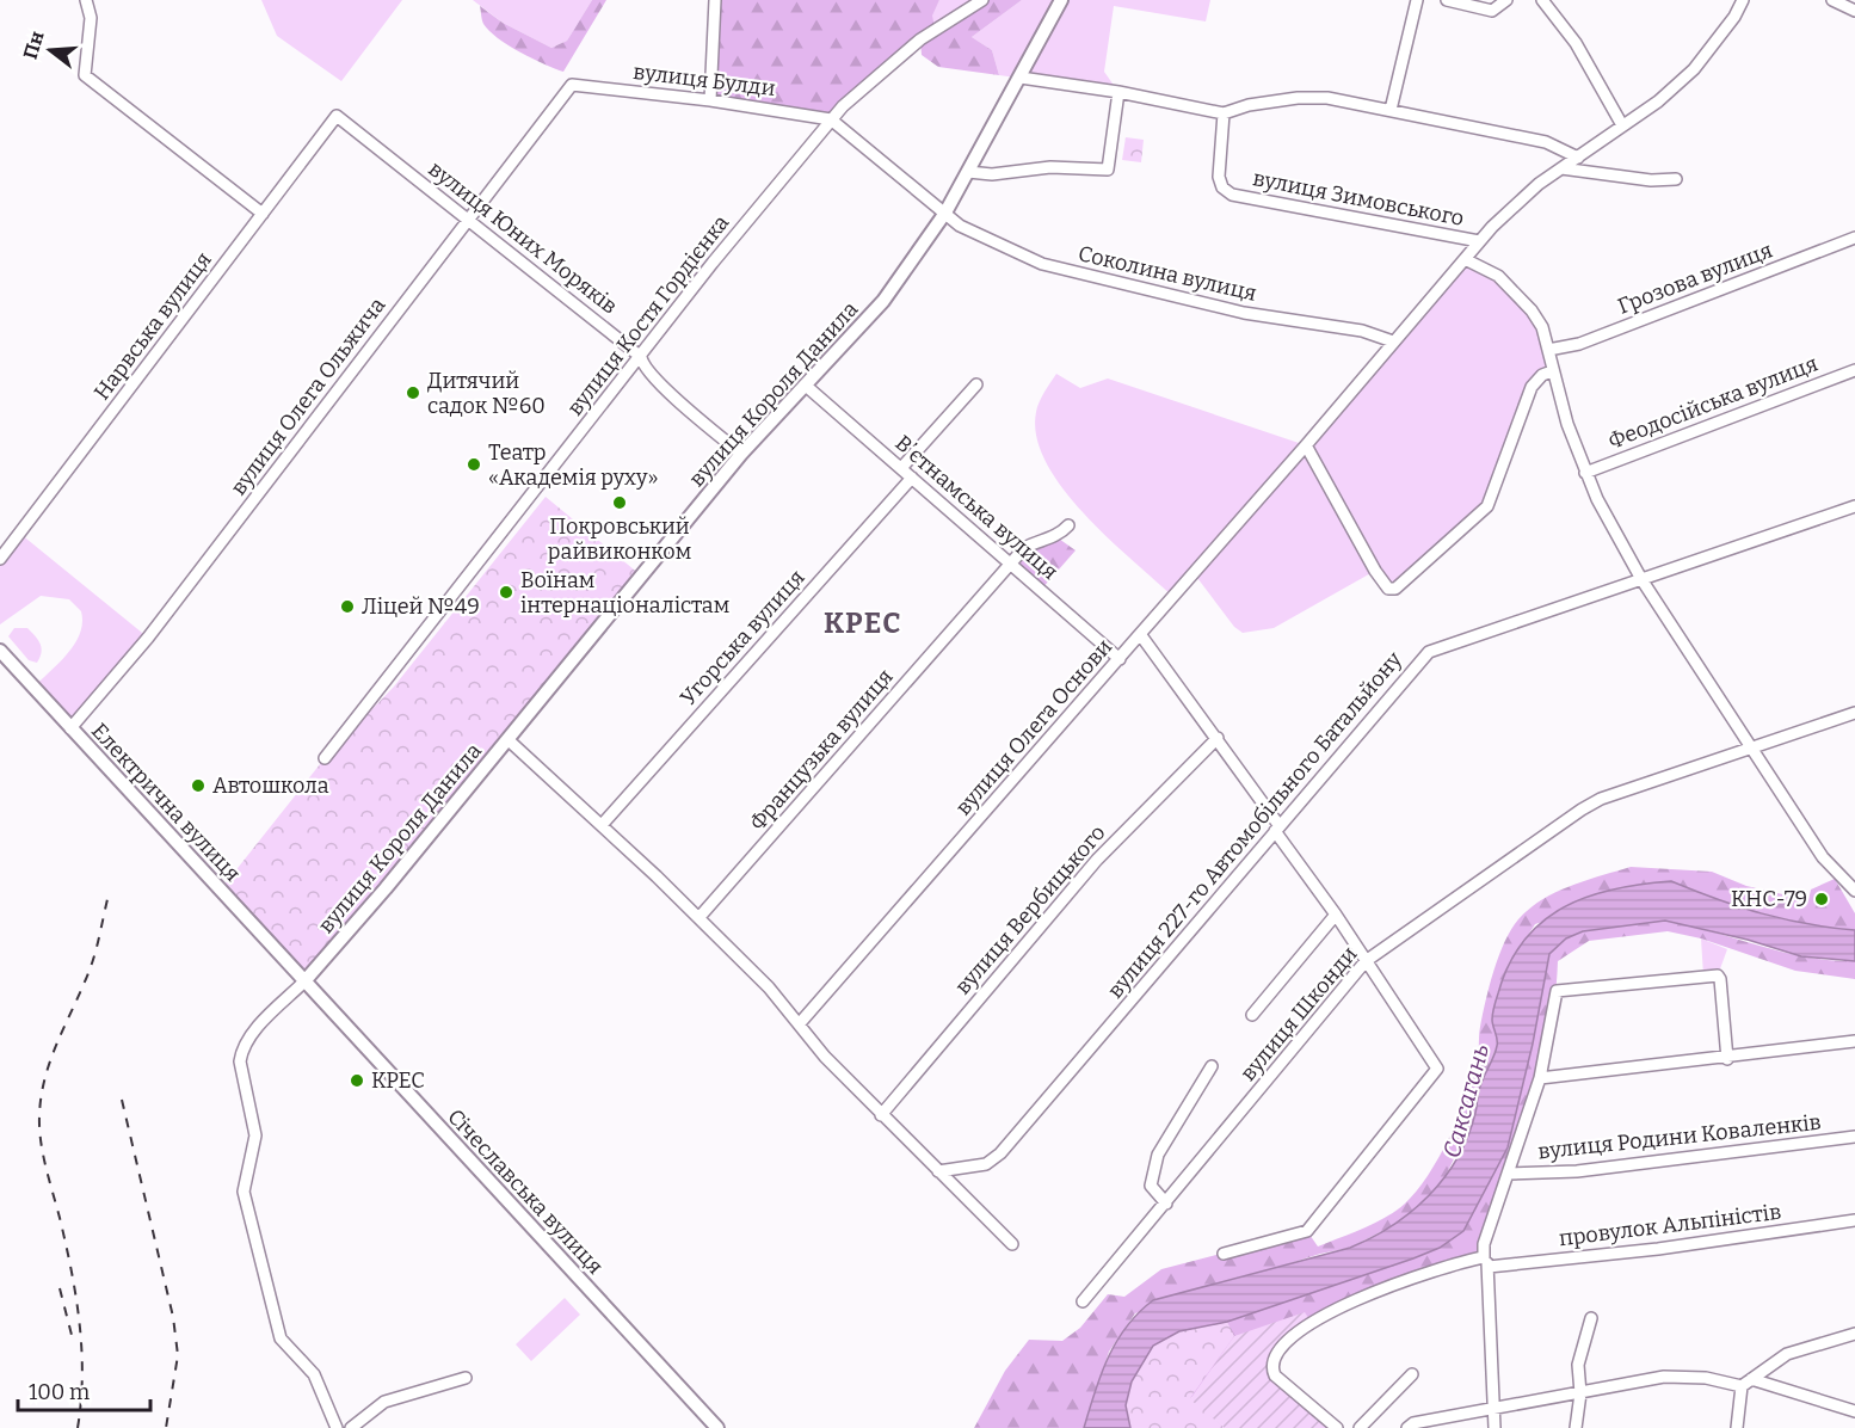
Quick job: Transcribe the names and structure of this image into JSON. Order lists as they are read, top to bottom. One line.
{"streets":{"main road":["вулиця Короля Данила","Електрична вулиця","Січеславська вулиця"],"street":["вулиця Булди","вулиця Зимовського","вулиця Юних Моряків","Соколина вулиця","Грозова вулиця","вулиця Костя Гордієнка","Нарвська вулиця","вулиця Олега Ольжича","Феодосійська вулиця","Вʼєтнамська вулиця","Угорська вулиця","вулиця Олега Основи","Французька вулиця","вулиця 227-го Автомобільного Батальйону","вулиця Вербицького","вулиця Шконди","вулиця Родини Коваленків","провулок Альпіністів"]},"crossings":[["вулиця Булди","Соколина вулиця"],["вулиця Булди","вулиця Костя Гордієнка"],["вулиця Булди","вулиця Олега Ольжича"],["вулиця Юних Моряків","вулиця Костя Гордієнка"],["вулиця Юних Моряків","Нарвська вулиця"],["вулиця Юних Моряків","вулиця Короля Данила"],["вулиця Юних Моряків","вулиця Олега Ольжича"],["Соколина вулиця","вулиця Костя Гордієнка"],["Соколина вулиця","вулиця Короля Данила"],["вулиця Короля Данила","Вʼєтнамська вулиця"],["вулиця Короля Данила","Електрична вулиця"],["вулиця Короля Данила","Січеславська вулиця"],["вулиця Олега Ольжича","Електрична вулиця"],["Вʼєтнамська вулиця","Угорська вулиця"],["Вʼєтнамська вулиця","вулиця Олега Основи"],["Вʼєтнамська вулиця","Французька вулиця"],["вулиця Олега Основи","вулиця 227-го Автомобільного Батальйону"],["вулиця Олега Основи","вулиця Вербицького"],["вулиця Олега Основи","вулиця Шконди"],["Електрична вулиця","Січеславська вулиця"]],"districts":["КРЕС"],"water":["Саксагань"],"places":["Дитячий садок №60","Театр «Академія руху»","Покровський райвиконком","Воїнам інтернаціоналістам","Ліцей №49","Автошкола","КНС-79","КРЕС"],"scale_bar":"100 m","north":"left"}
